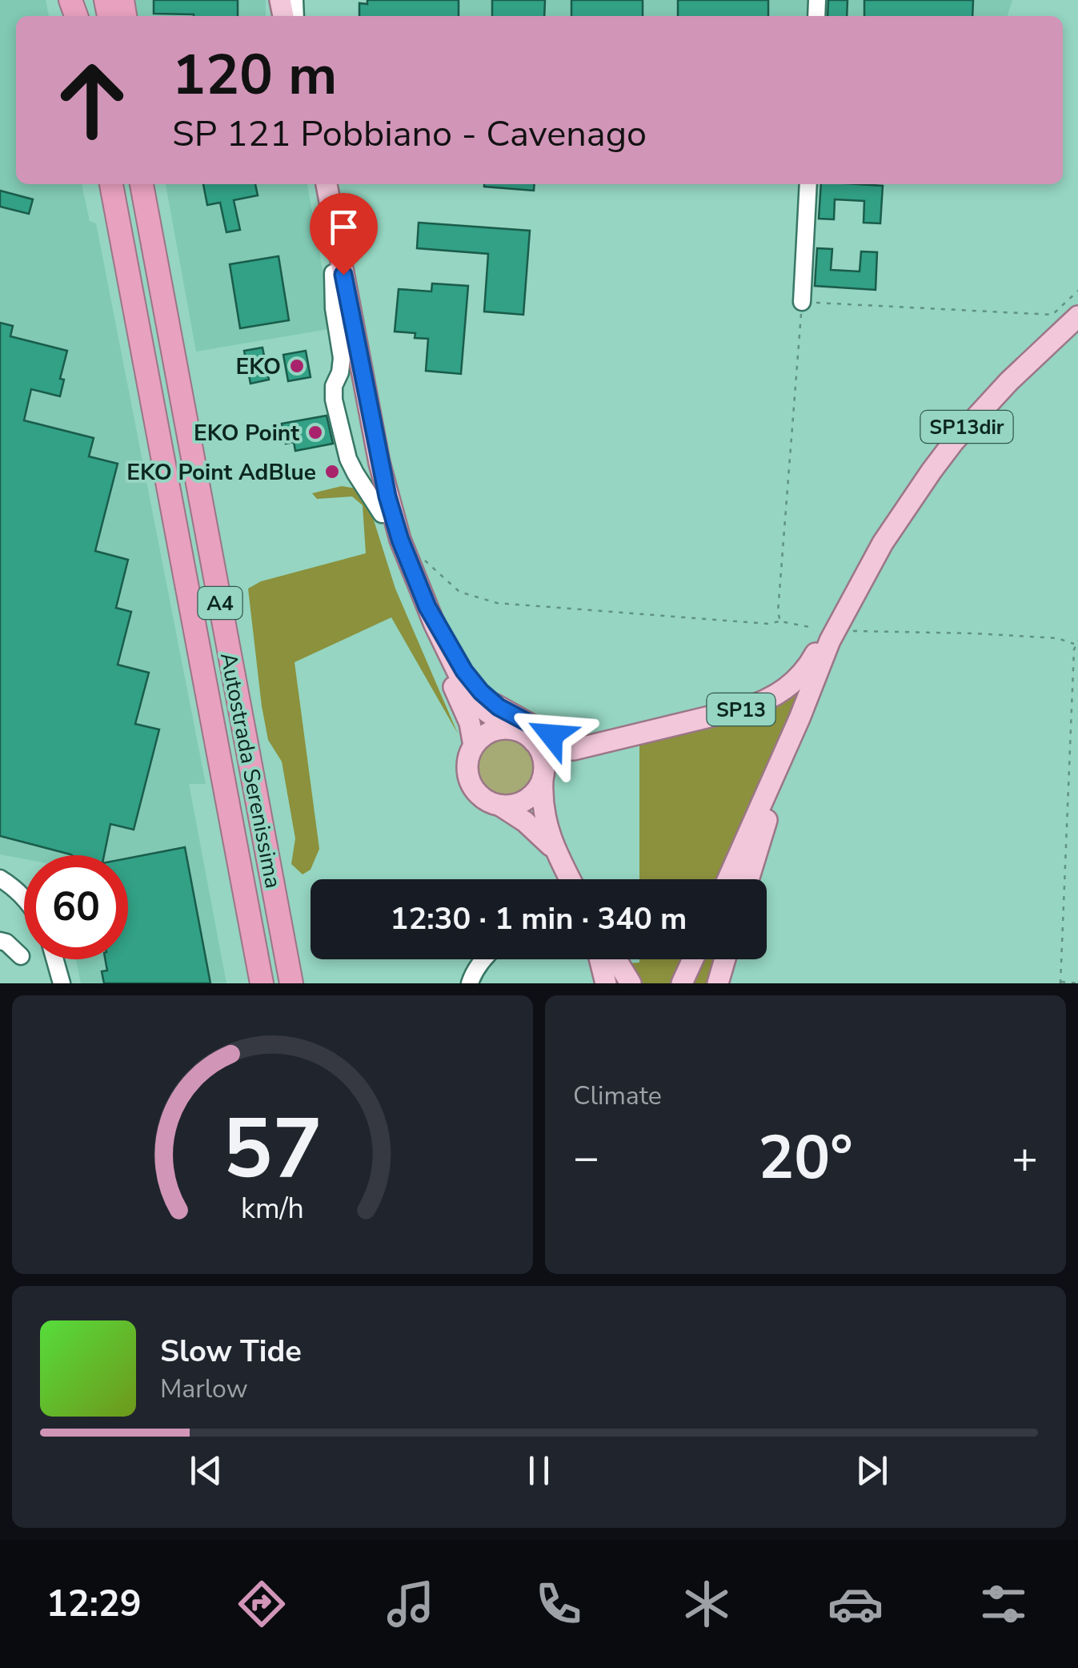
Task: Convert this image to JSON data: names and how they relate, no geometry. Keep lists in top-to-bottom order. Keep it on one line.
{"streets":{"highway":["A4","Autostrada Serenissima"],"main road":["SP13dir","SP13"]},"crossings":[["SP13dir","SP13"]],"places":["EKO","EKO Point","EKO Point AdBlue"],"page":{"turn":["120 m","SP 121 Pobbiano - Cavenago"],"limit":"60","trip":"12:30 · 1 min · 340 m","tile":"Climate","heat":["−","20°","+"],"song":["Slow Tide","Marlow"],"tabs":"12:29","gauge":["57","km/h"]}}
